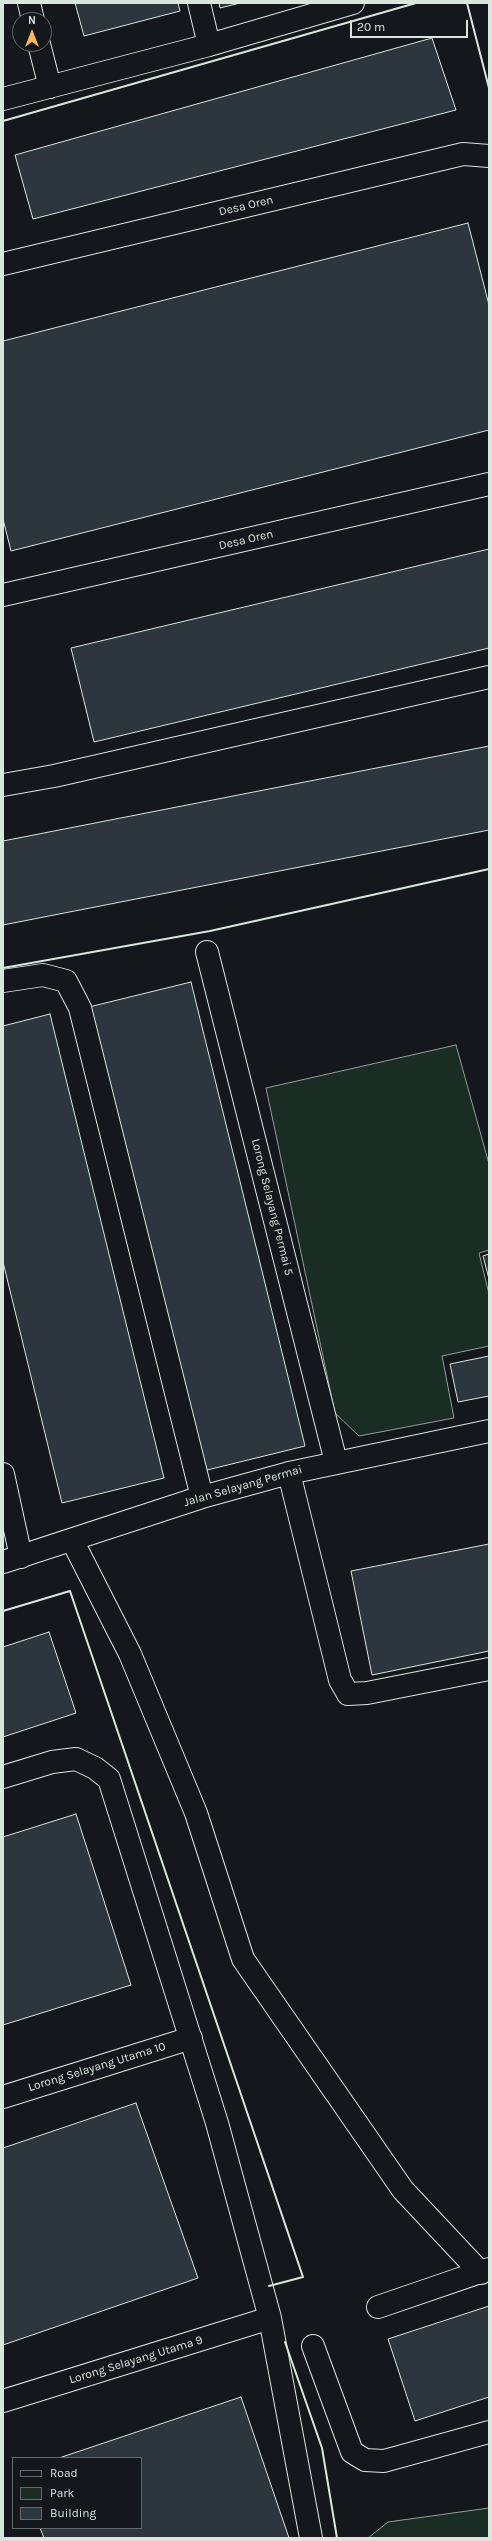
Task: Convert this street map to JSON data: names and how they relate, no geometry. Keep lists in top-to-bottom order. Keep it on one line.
{"streets":{"street":["Desa Oren","Lorong Selayang Permai 5","Jalan Selayang Permai","Lorong Selayang Utama 10","Lorong Selayang Utama 9"]},"crossings":[["Lorong Selayang Permai 5","Jalan Selayang Permai"]],"legend":["Road","Park","Building"],"scale_bar":"20 m","north":"top"}
